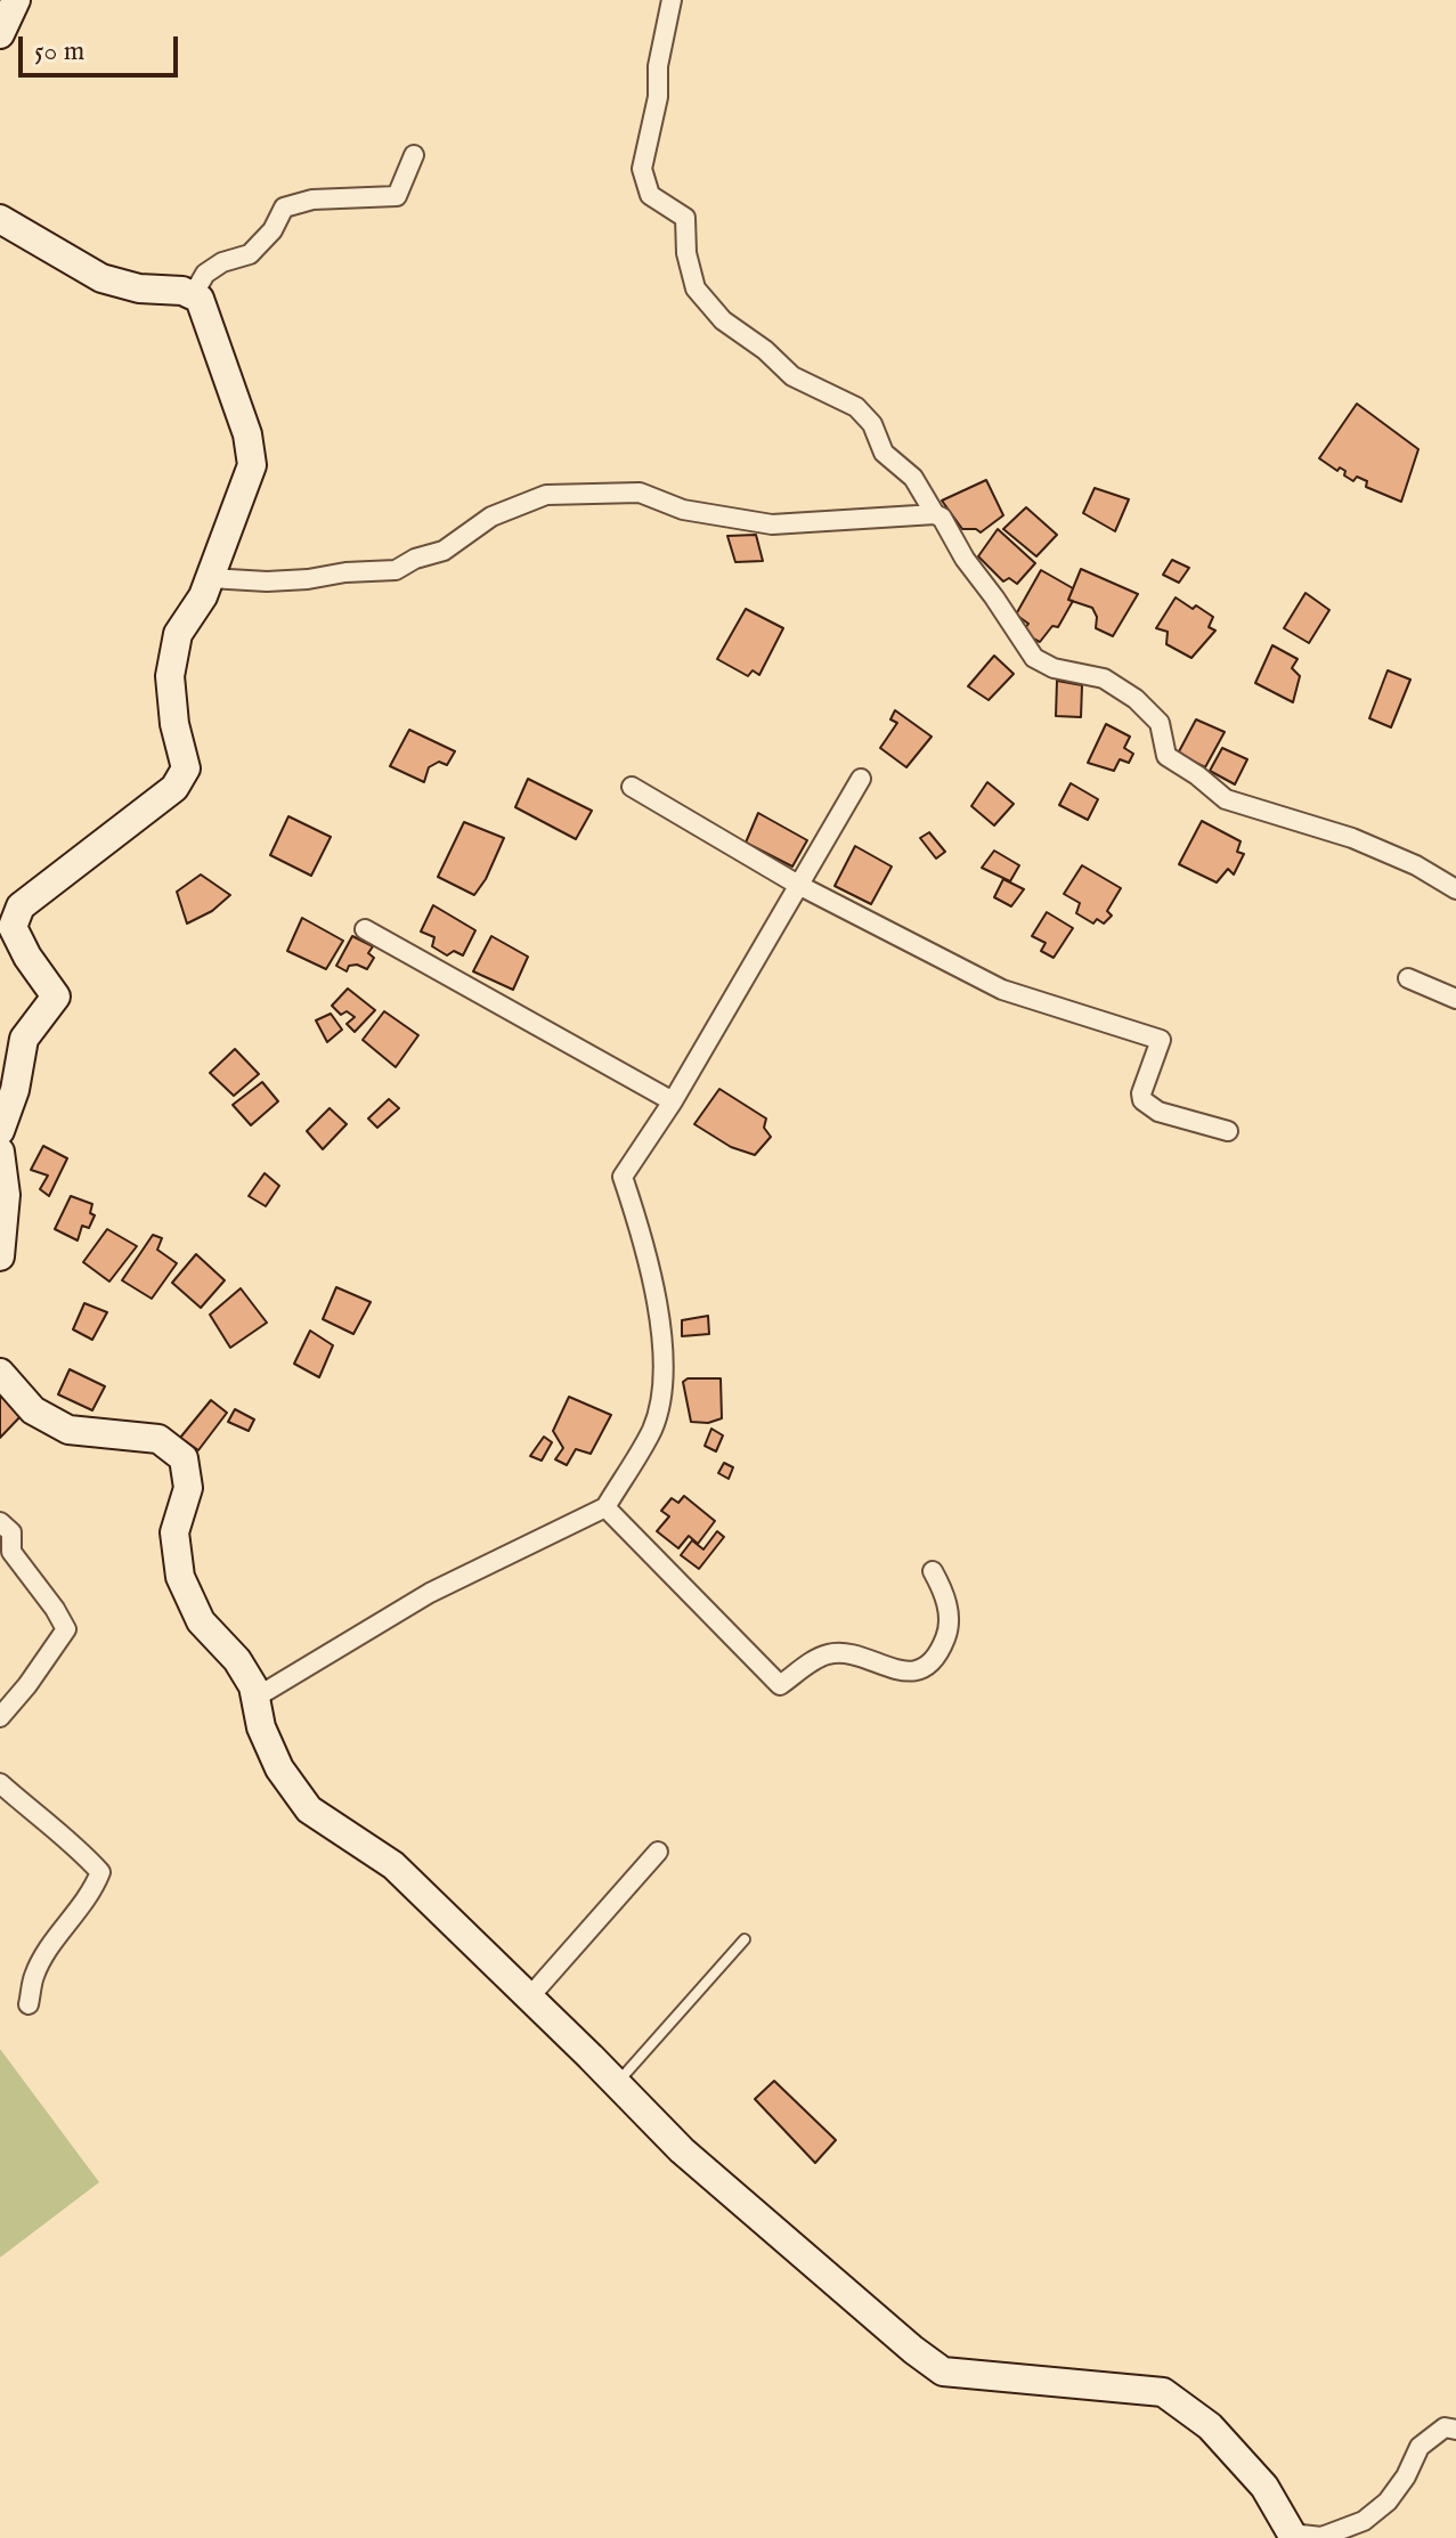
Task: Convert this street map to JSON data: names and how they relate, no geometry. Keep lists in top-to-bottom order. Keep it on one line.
{"scale_bar":"50 m"}
